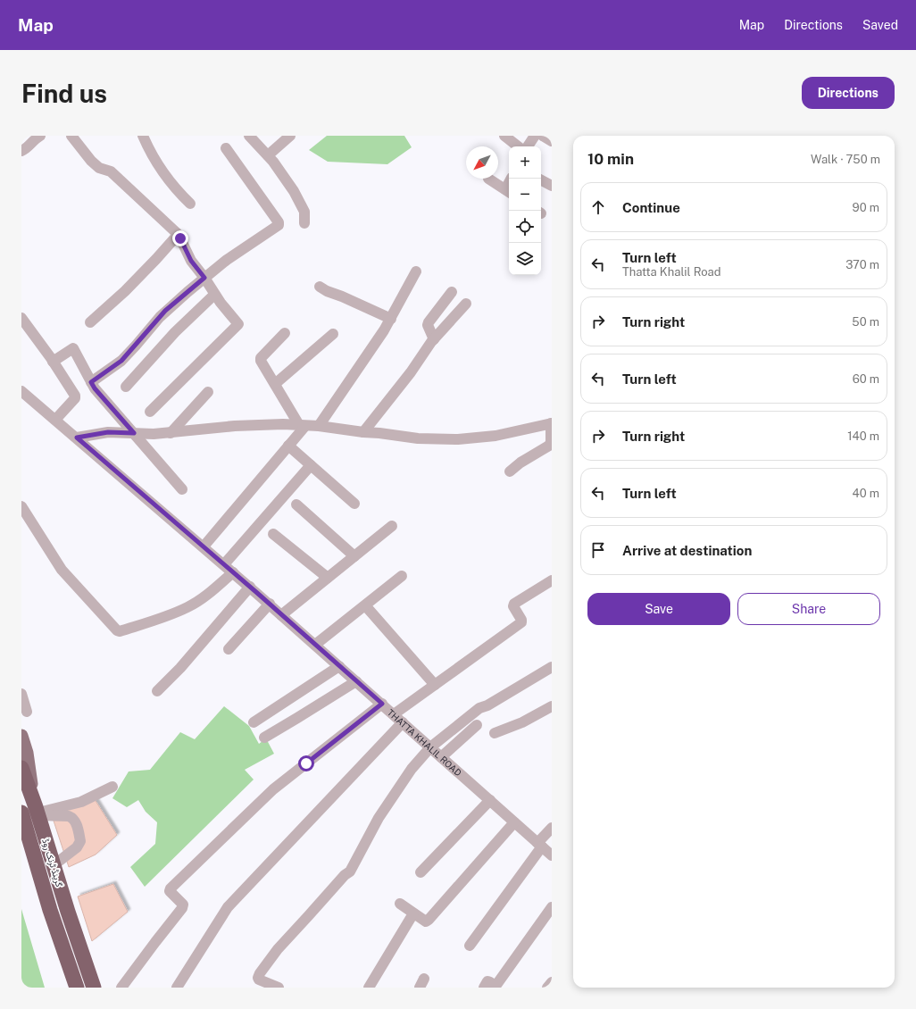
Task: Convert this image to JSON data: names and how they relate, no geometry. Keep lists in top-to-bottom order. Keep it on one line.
{"streets":{"highway":["گرینڈ ٹرنک روڈ"],"street":["THATTA KHALIL ROAD"]},"north":"bottom left","page":{"header":"Map","nav":["Map","Directions","Saved"],"buttons":["Directions",["Save","Share"]],"title":"Find us","heading":["10 min","Walk · 750 m"],"map_buttons":["+","−"],"list":[["Continue","90 m"],["Turn left","Thatta Khalil Road","370 m"],["Turn right","50 m"],["Turn left","60 m"],["Turn right","140 m"],["Turn left","40 m"],"Arrive at destination"]}}
